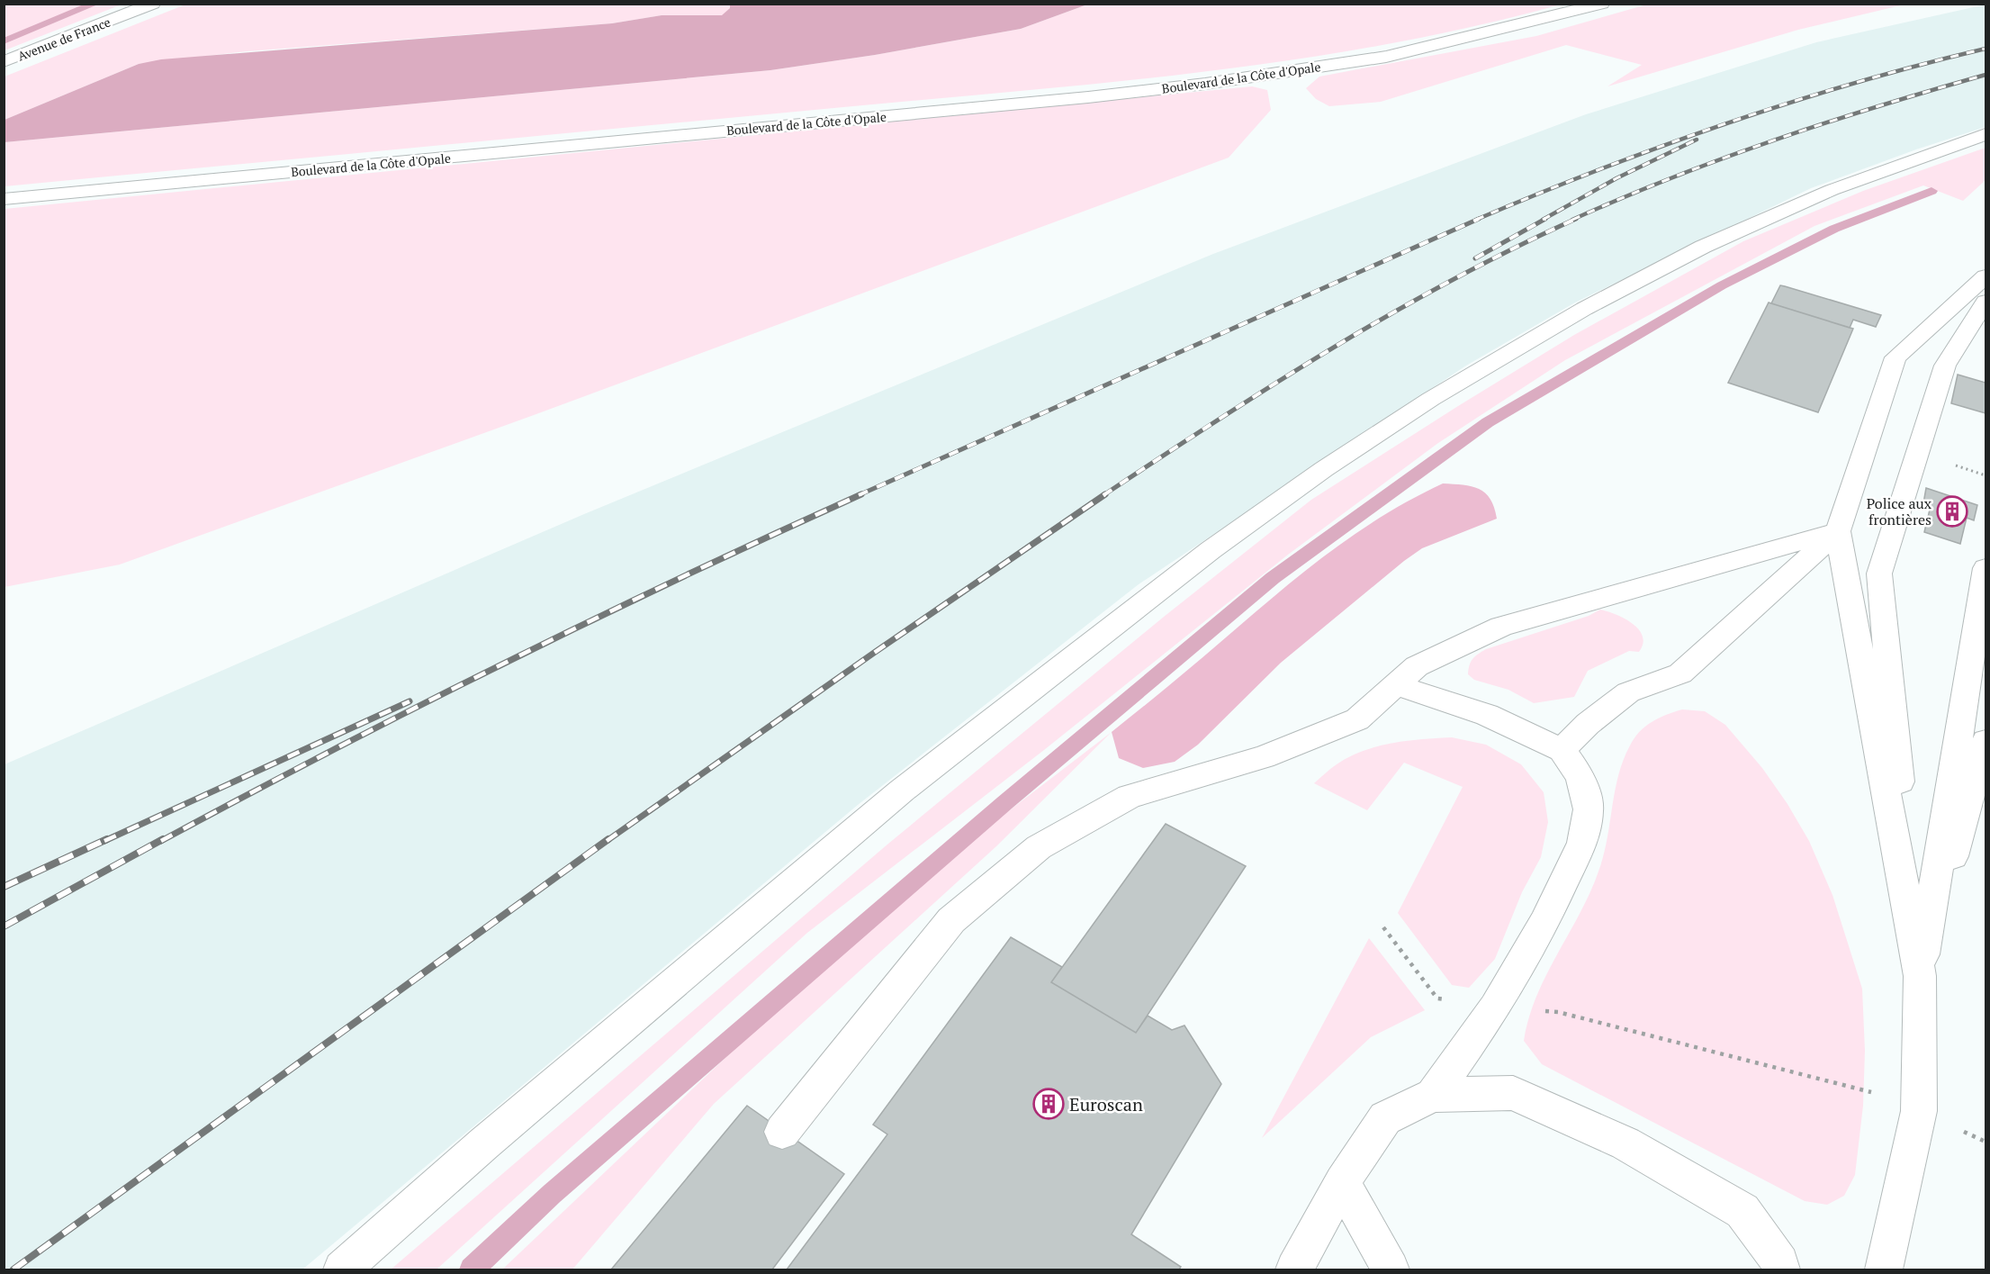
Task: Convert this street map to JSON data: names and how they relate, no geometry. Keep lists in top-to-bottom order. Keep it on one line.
{"streets":{"lane":["Avenue de France","Boulevard de la Côte d'Opale"]},"places":{"building":["Police aux frontières","Euroscan"]}}
